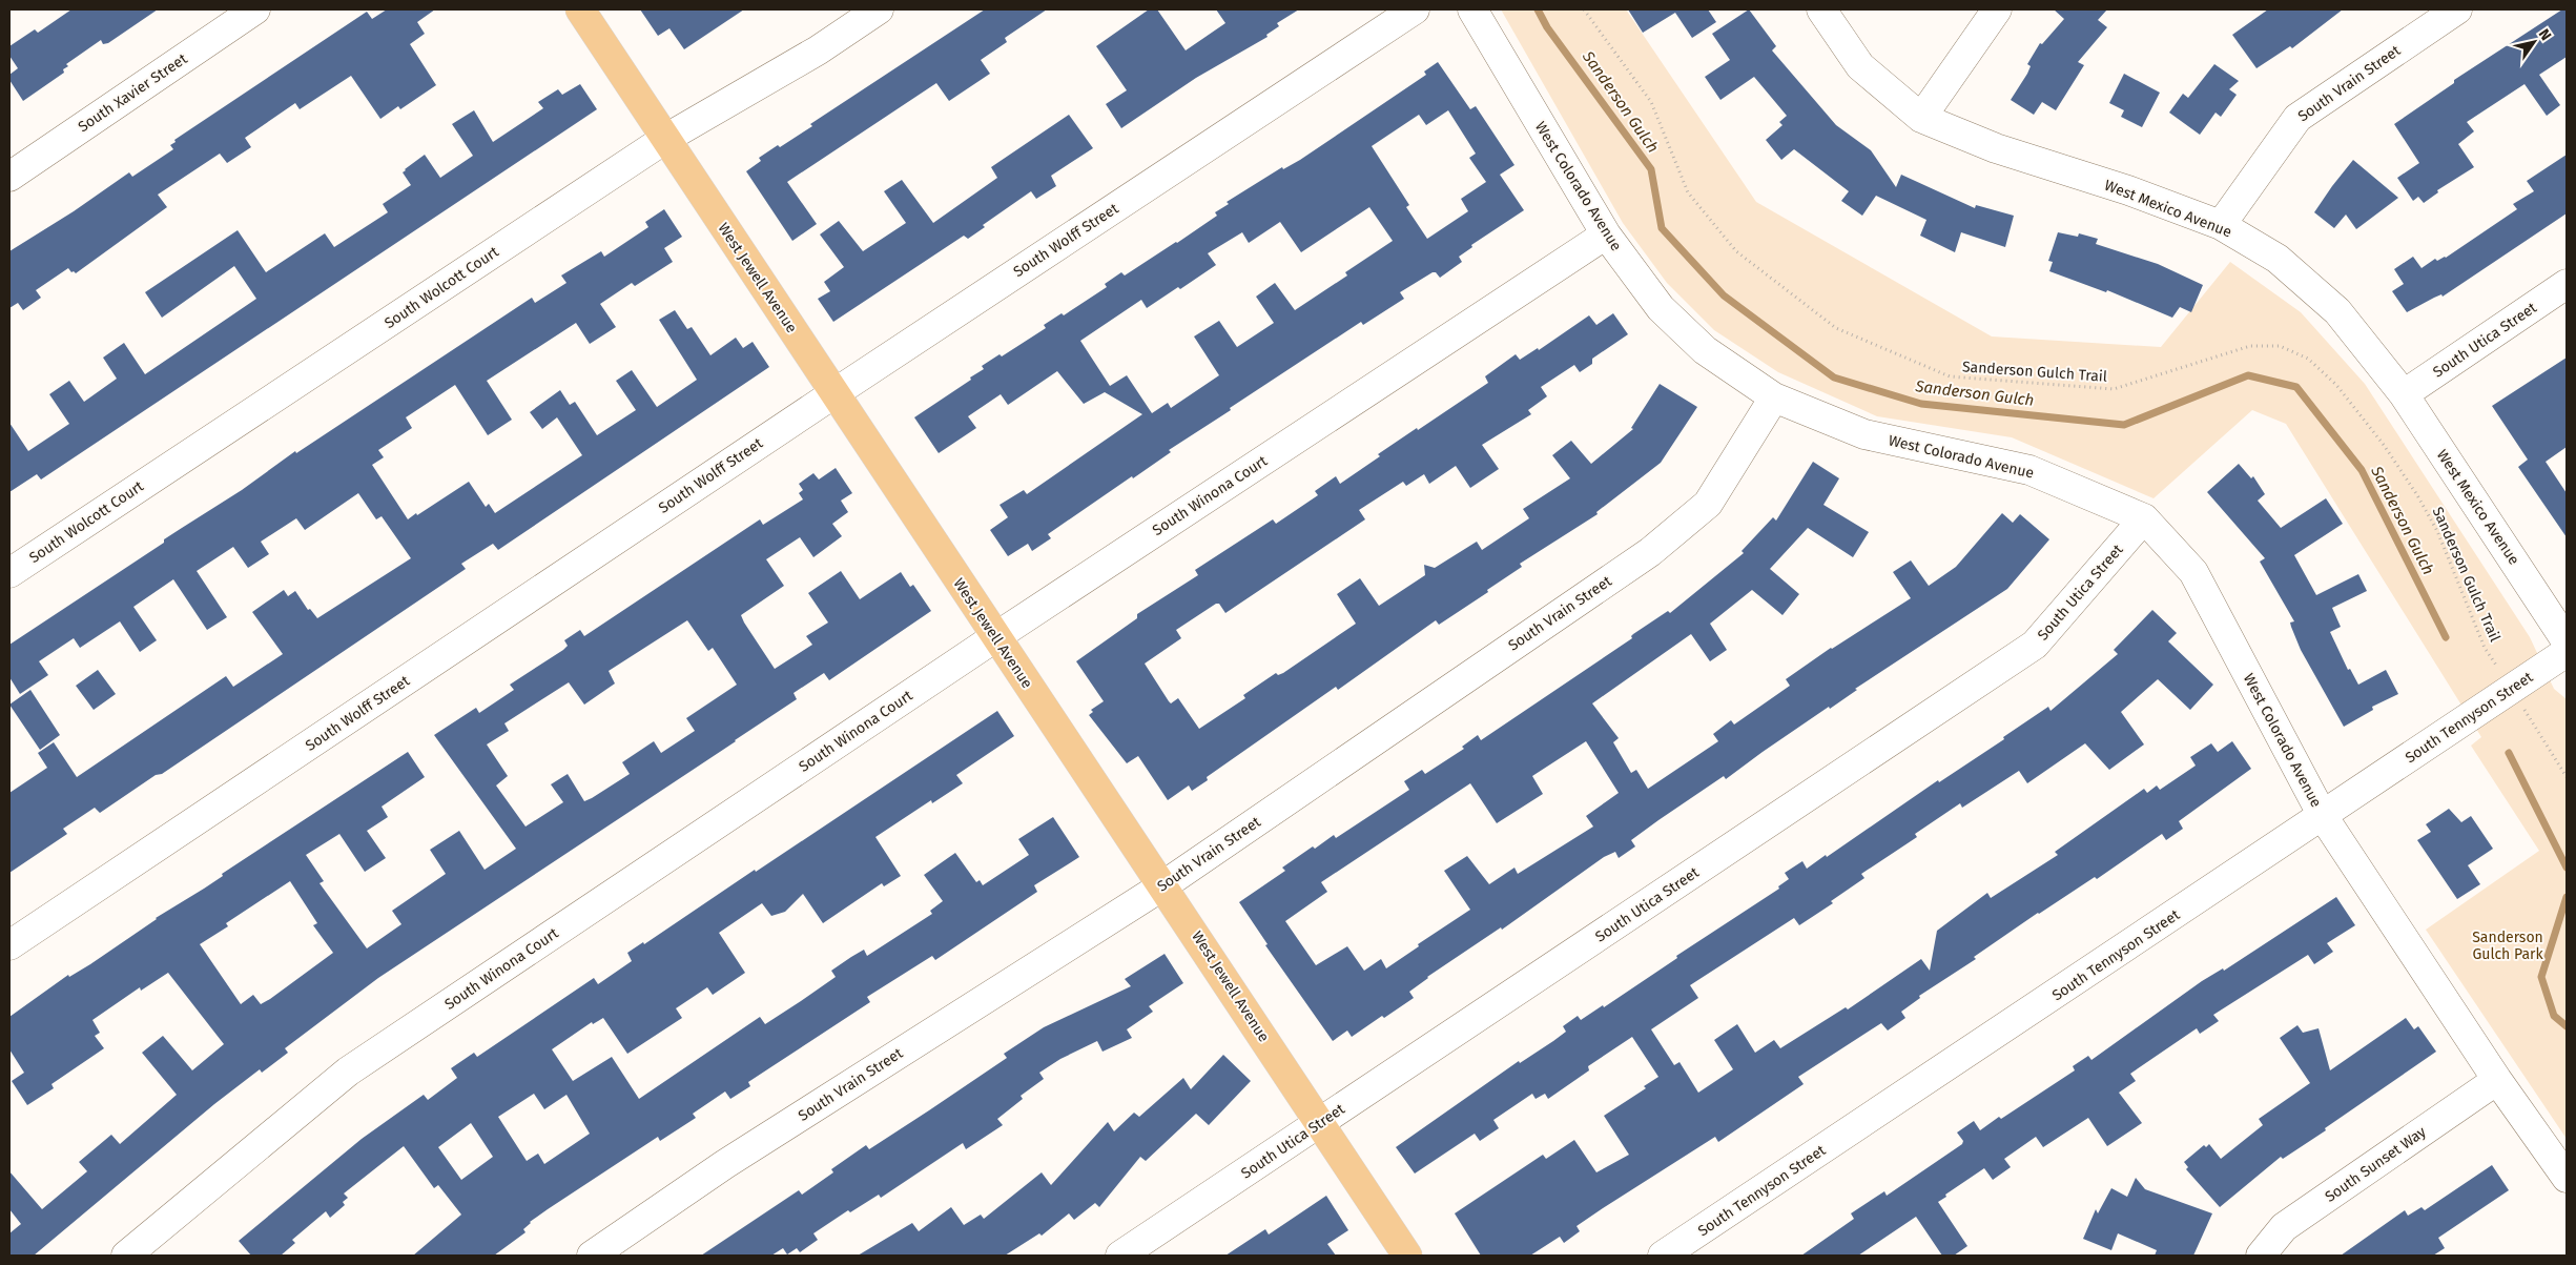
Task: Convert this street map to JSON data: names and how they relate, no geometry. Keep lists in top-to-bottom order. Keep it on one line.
{"streets":{"main road":["West Jewell Avenue"],"street":["South Vrain Street","South Xavier Street","West Colorado Avenue","West Mexico Avenue","South Wolff Street","South Wolcott Court","South Utica Street","South Winona Court","South Tennyson Street","South Sunset Way"],"path":["Sanderson Gulch Trail"]},"crossings":[["South Vrain Street","West Colorado Avenue"],["South Vrain Street","West Mexico Avenue"],["South Vrain Street","West Jewell Avenue"],["West Colorado Avenue","South Utica Street"],["West Colorado Avenue","South Winona Court"],["West Colorado Avenue","South Tennyson Street"],["West Colorado Avenue","South Sunset Way"],["West Mexico Avenue","South Utica Street"],["South Wolff Street","West Jewell Avenue"],["West Jewell Avenue","South Wolcott Court"],["West Jewell Avenue","South Utica Street"],["West Jewell Avenue","South Winona Court"],["Sanderson Gulch Trail","South Tennyson Street"]],"water":["Sanderson Gulch"],"parks":["Sanderson Gulch Park"],"north":"top right"}
